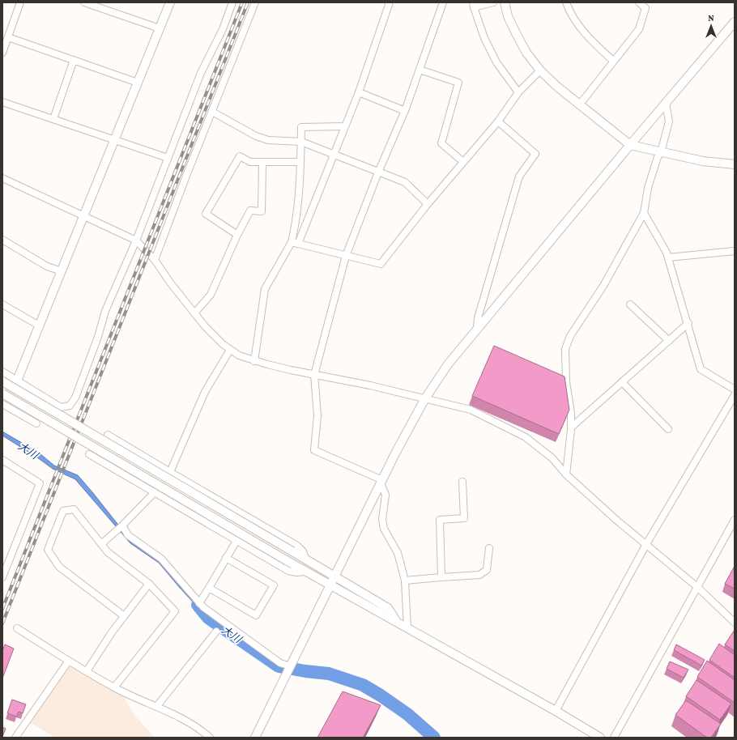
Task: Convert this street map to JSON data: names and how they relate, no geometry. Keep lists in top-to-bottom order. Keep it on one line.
{"water":["大川"],"north":"top"}
